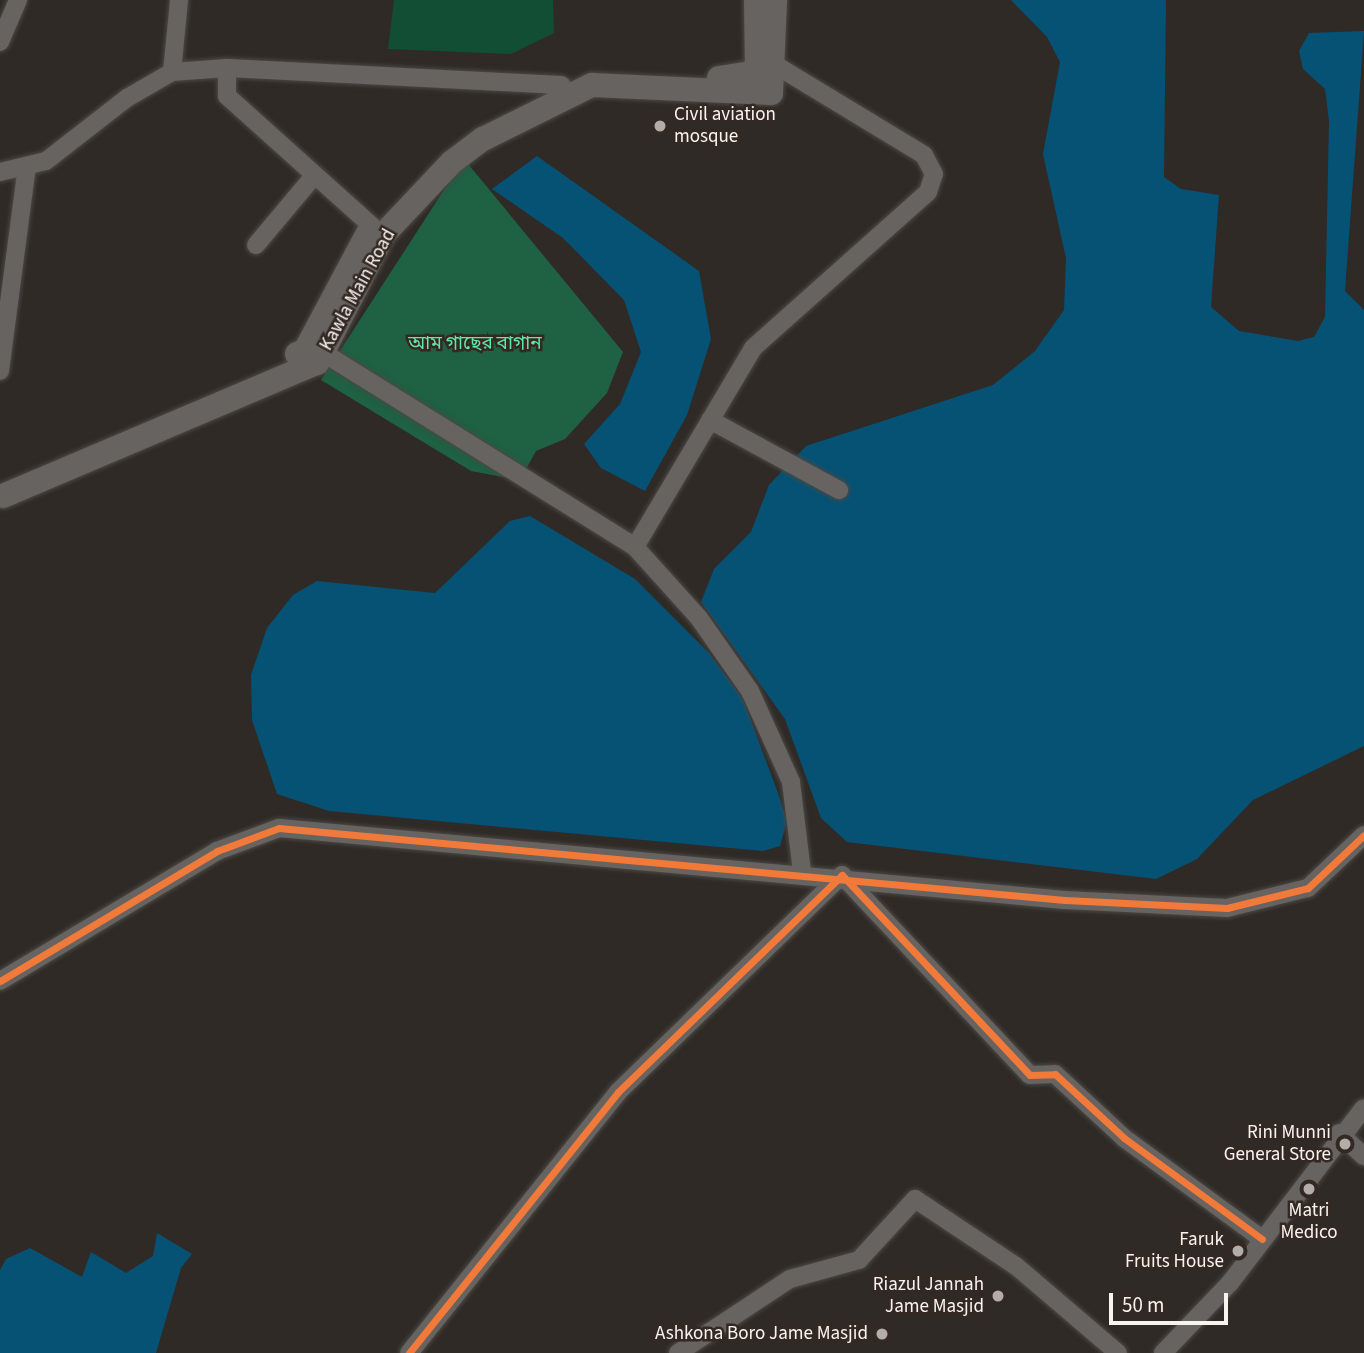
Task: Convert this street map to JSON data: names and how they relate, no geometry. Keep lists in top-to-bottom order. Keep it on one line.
{"streets":{"street":["Kawla Main Road"]},"parks":["আম গাছের বাগান"],"places":["Civil aviation mosque","Rini Munni General Store","Matri Medico","Faruk Fruits House","Riazul Jannah Jame Masjid","Ashkona Boro Jame Masjid"],"scale_bar":"50 m"}
